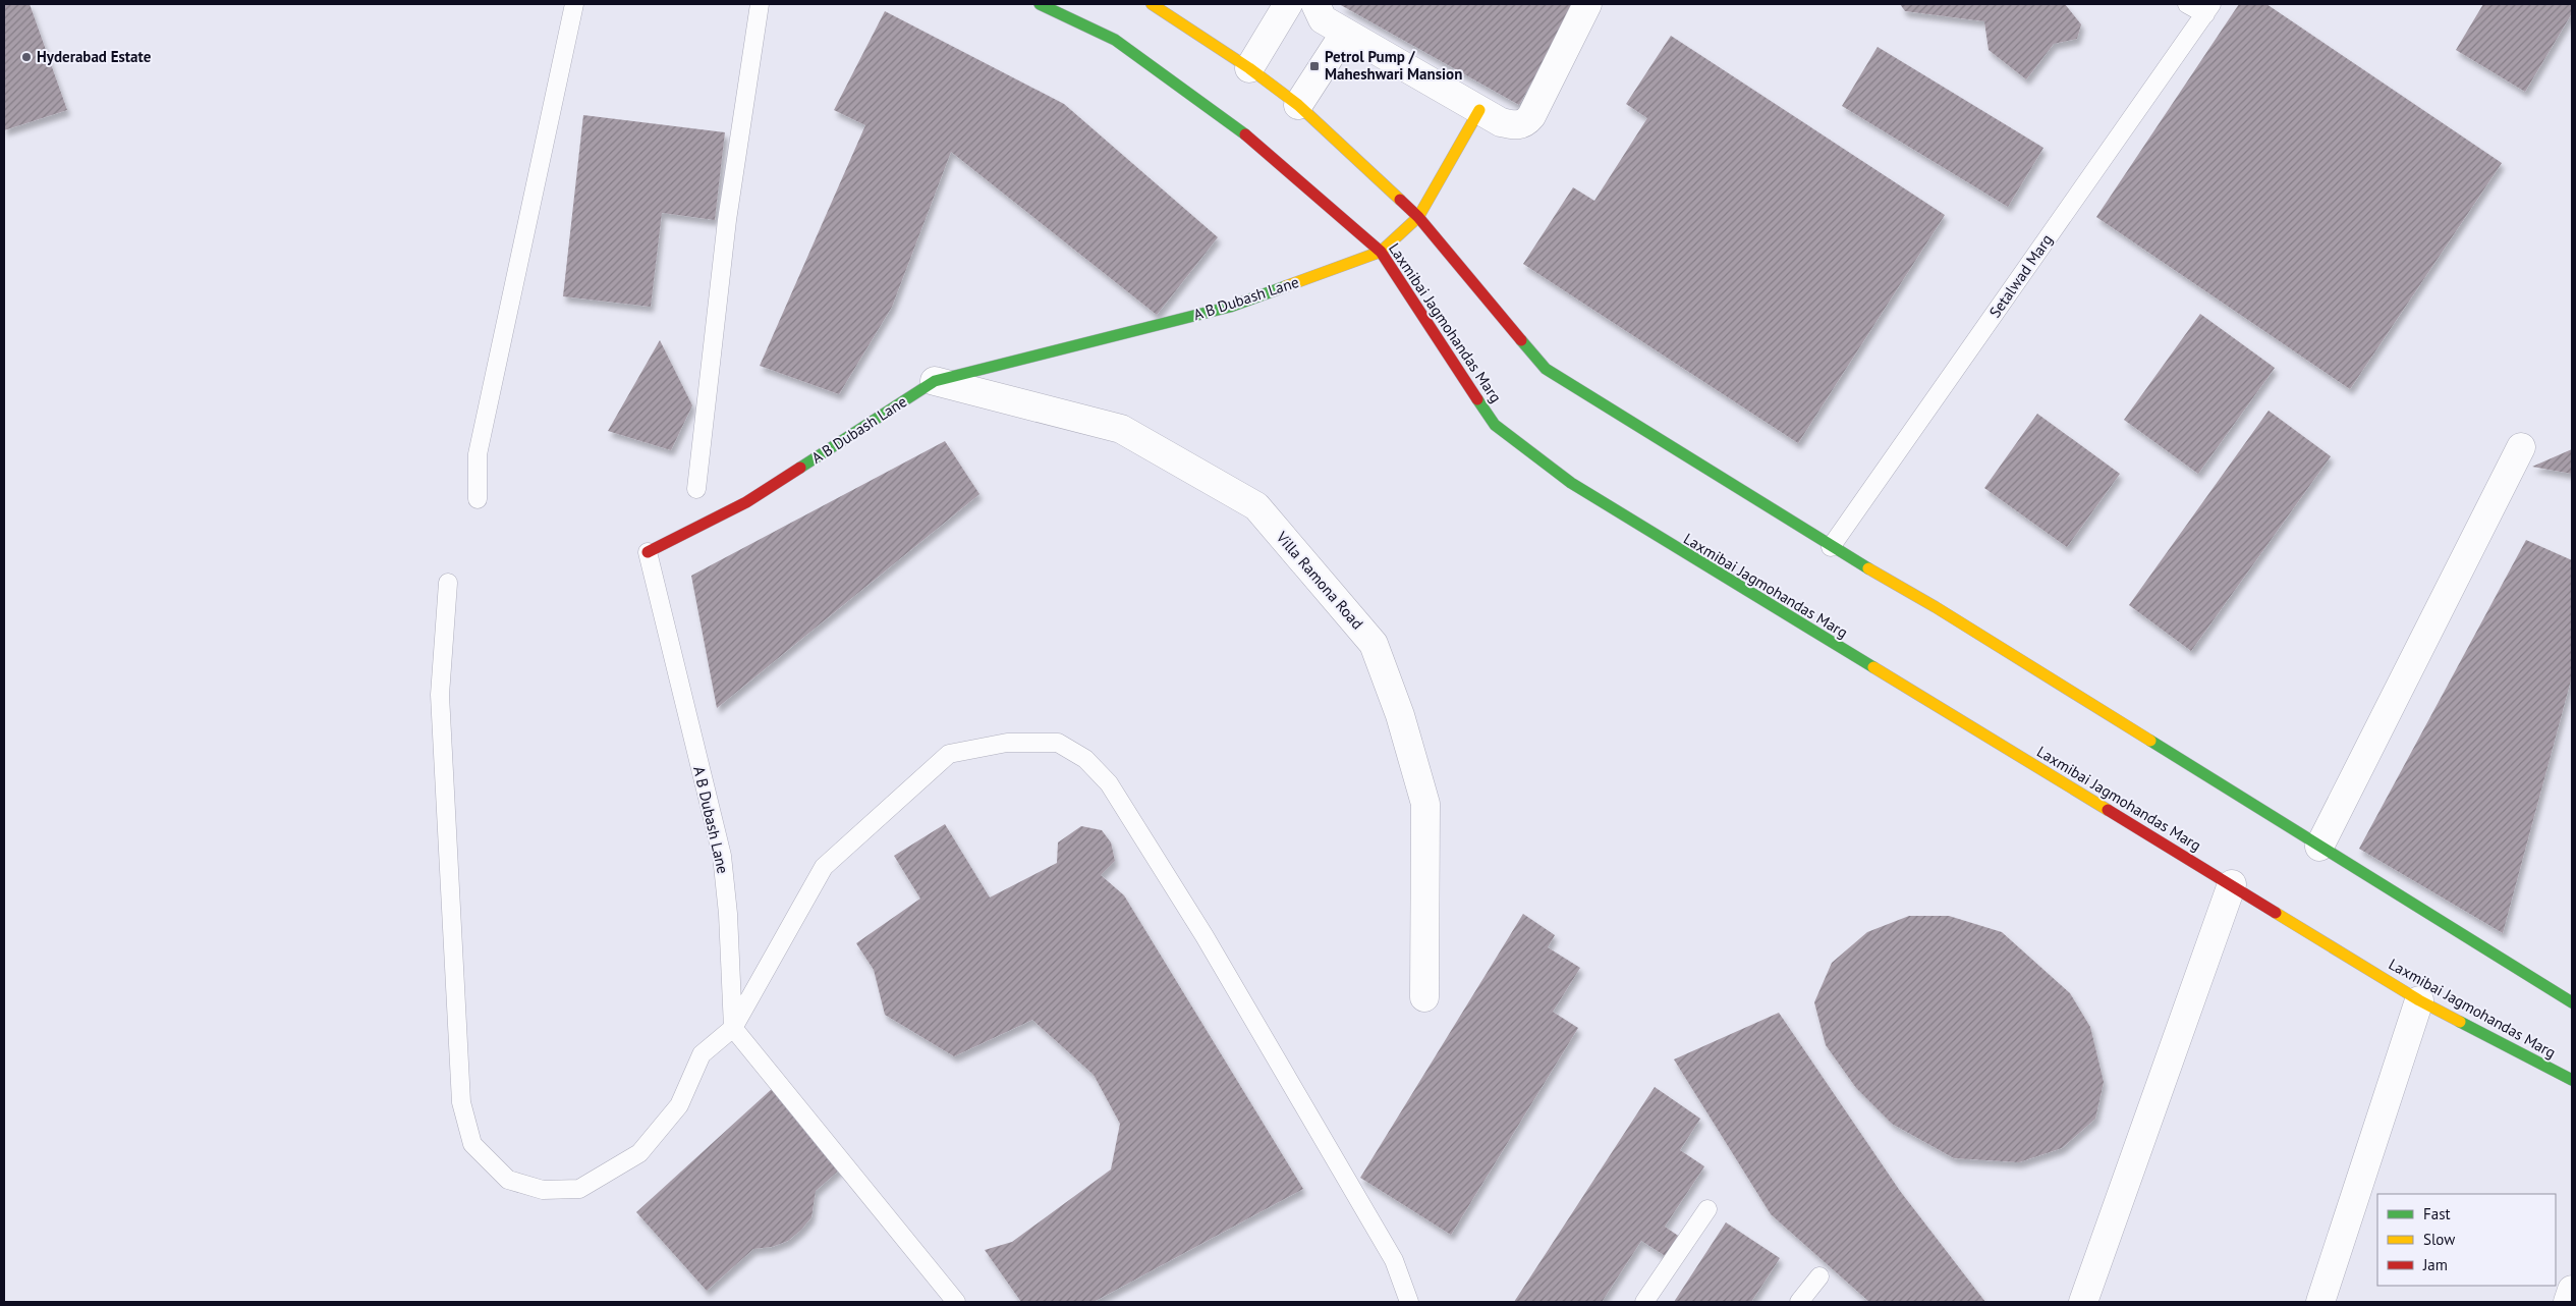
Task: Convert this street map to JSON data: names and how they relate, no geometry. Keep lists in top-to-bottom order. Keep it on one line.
{"streets":{"main road":["A B Dubash Lane","Laxmibai Jagmohandas Marg"],"street":["Villa Ramona Road"],"lane":["Setalwad Marg"]},"crossings":[["A B Dubash Lane","Laxmibai Jagmohandas Marg"],["A B Dubash Lane","Villa Ramona Road"]],"places":{"other":["Hyderabad Estate"],"transit":["Petrol Pump / Maheshwari Mansion"]},"legend":["Fast","Slow","Jam"]}
